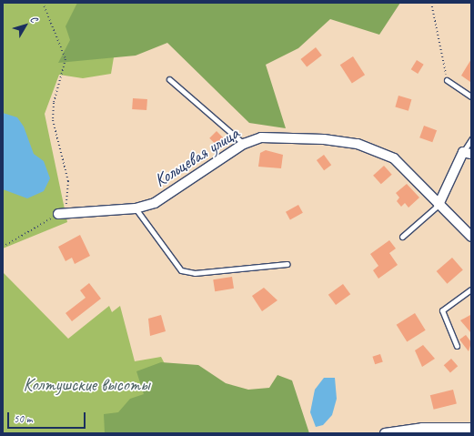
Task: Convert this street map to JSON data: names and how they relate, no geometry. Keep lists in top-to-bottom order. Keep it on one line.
{"streets":{"street":["Кольцевая улица"]},"parks":["Колтушские высоты"],"scale_bar":"50 m","north":"top right"}
